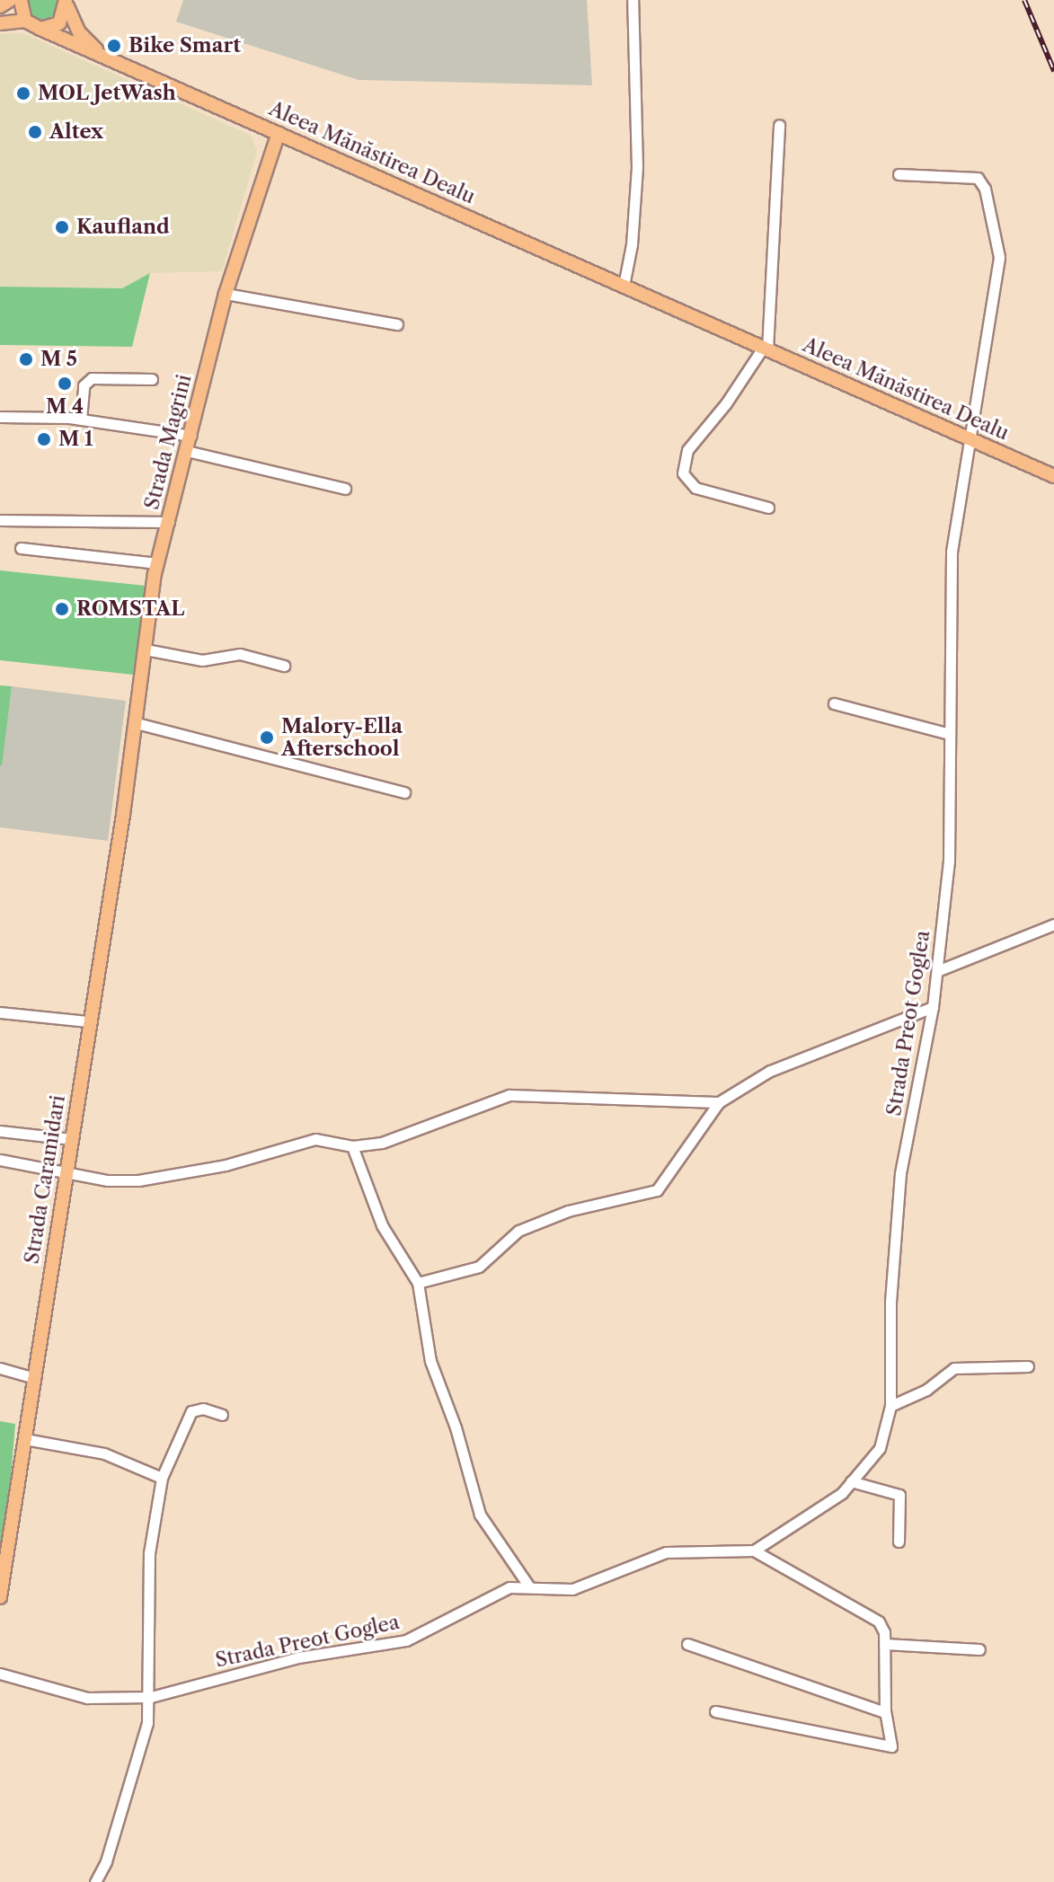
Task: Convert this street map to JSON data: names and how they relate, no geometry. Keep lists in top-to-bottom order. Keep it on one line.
{"streets":{"main road":["Aleea Mănăstirea Dealu","Strada Magrini","Strada Caramidari"],"street":["Strada Preot Goglea"]},"crossings":[["Aleea Mănăstirea Dealu","Strada Magrini"],["Aleea Mănăstirea Dealu","Strada Preot Goglea"],["Strada Magrini","Strada Caramidari"]],"places":["Bike Smart","MOL JetWash","Altex","Kaufland","M 5","M 4","M 1","ROMSTAL","Malory-Ella Afterschool"]}
